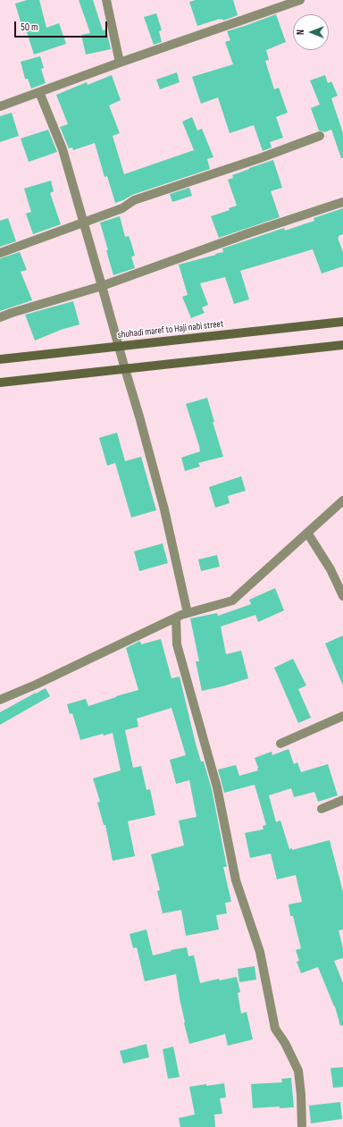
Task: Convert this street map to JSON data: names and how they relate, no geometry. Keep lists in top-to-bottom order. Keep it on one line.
{"streets":{"main road":["shuhadi maref to Haji nabi street"]},"scale_bar":"50 m","north":"left"}
